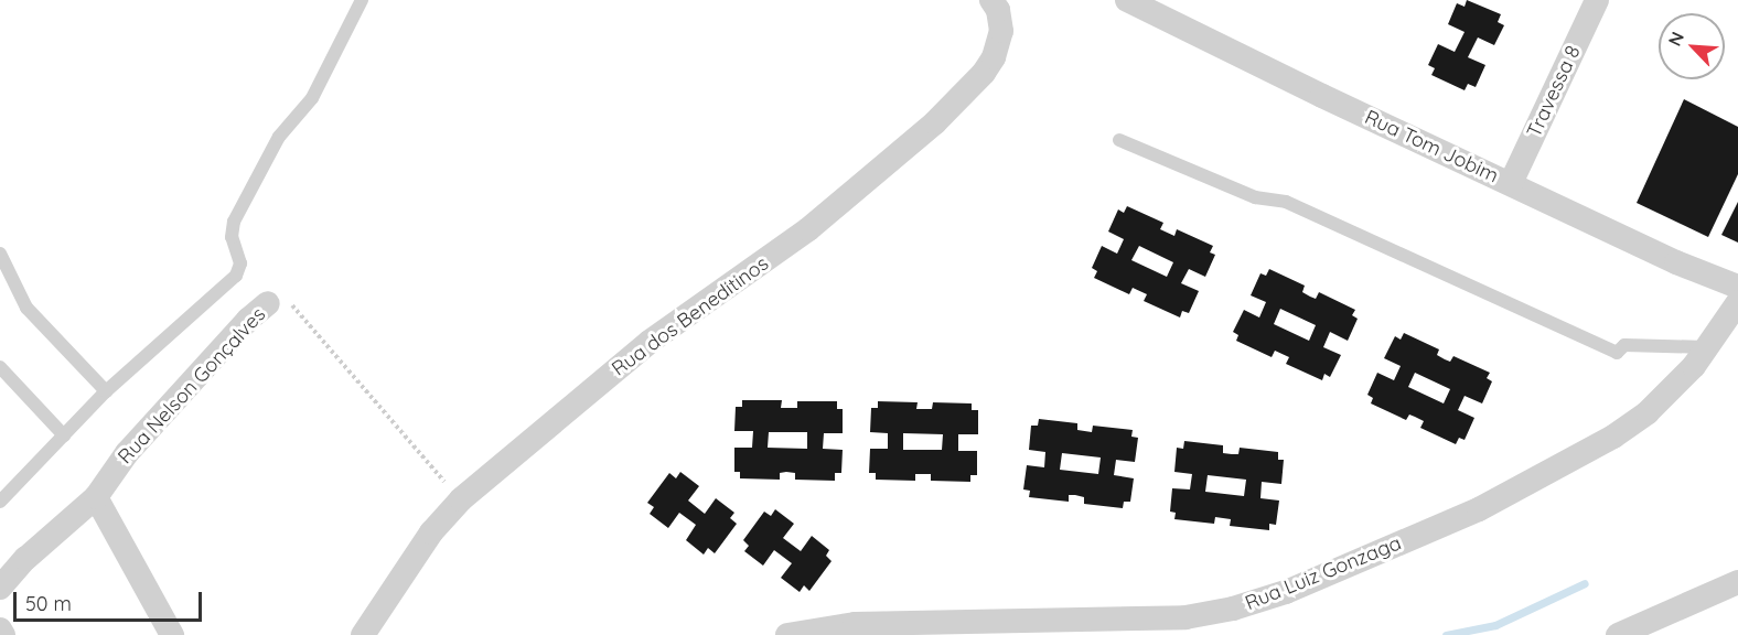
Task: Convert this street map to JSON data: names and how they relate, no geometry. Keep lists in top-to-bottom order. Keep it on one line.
{"streets":{"street":["Travessa 8","Rua Tom Jobim","Rua dos Beneditinos","Rua Nelson Gonçalves","Rua Luiz Gonzaga"]},"crossings":[["Travessa 8","Rua Tom Jobim"],["Rua dos Beneditinos","Rua Nelson Gonçalves"]],"scale_bar":"50 m","north":"top left"}
